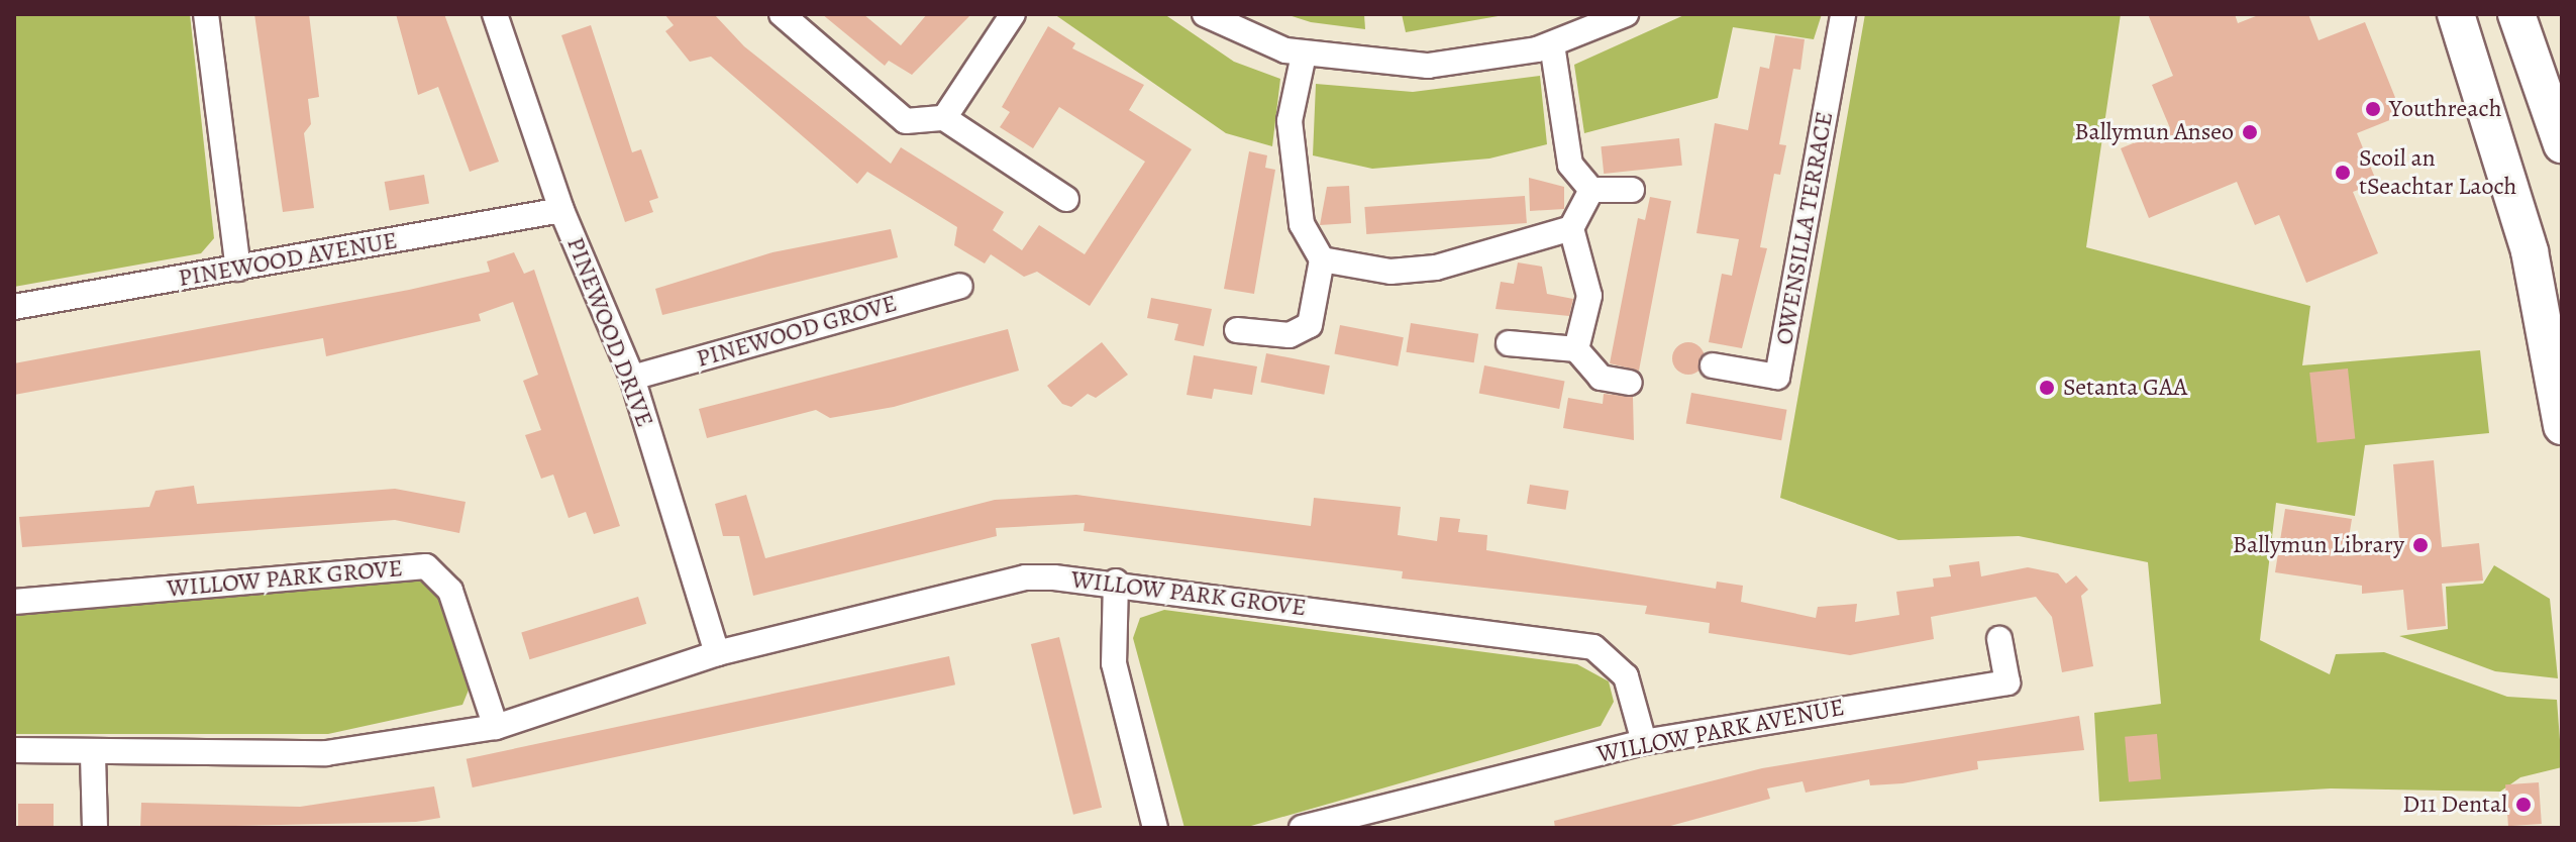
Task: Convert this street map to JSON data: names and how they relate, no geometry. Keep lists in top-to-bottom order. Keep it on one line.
{"streets":{"street":["OWENSILLA TERRACE","PINEWOOD AVENUE","PINEWOOD GROVE","PINEWOOD DRIVE","WILLOW PARK GROVE","WILLOW PARK AVENUE"]},"crossings":[["PINEWOOD AVENUE","PINEWOOD DRIVE"],["PINEWOOD GROVE","PINEWOOD DRIVE"],["PINEWOOD DRIVE","WILLOW PARK GROVE"],["WILLOW PARK GROVE","WILLOW PARK AVENUE"]],"places":["Youthreach","Ballymun Anseo","Scoil an tSeachtar Laoch","Setanta GAA","Ballymun Library","D11 Dental"]}
